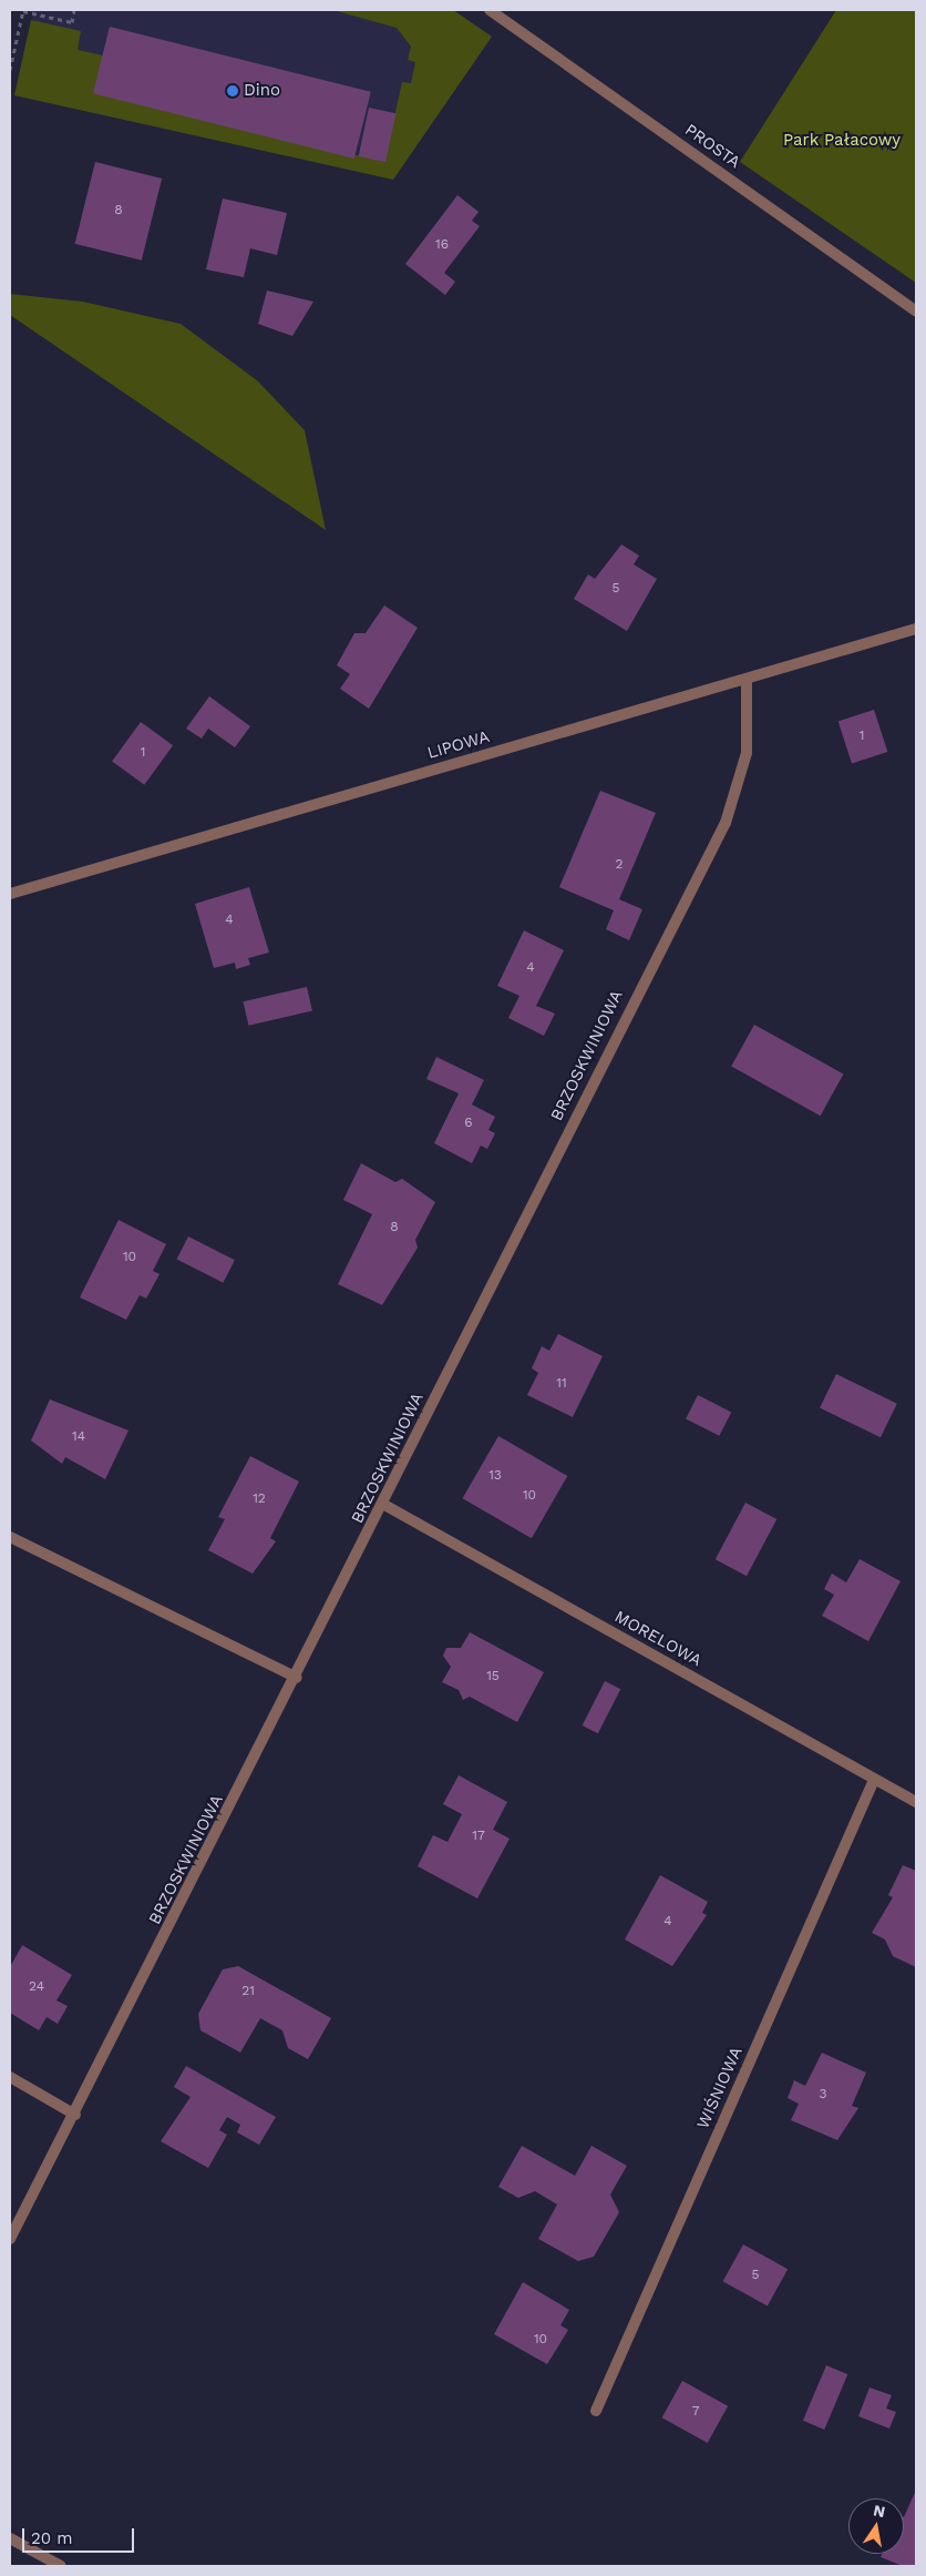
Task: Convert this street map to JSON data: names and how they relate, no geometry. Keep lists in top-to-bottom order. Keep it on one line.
{"streets":{"street":["PROSTA","LIPOWA","BRZOSKWINIOWA","MORELOWA","WIŚNIOWA"]},"crossings":[["LIPOWA","BRZOSKWINIOWA"],["BRZOSKWINIOWA","MORELOWA"],["MORELOWA","WIŚNIOWA"]],"parks":["Park Pałacowy"],"places":["Dino"],"house_numbers":["8","16","5","1","1","2","4","4","6","8","10","11","14","13","10","12","15","17","4","24","21","3","5","10","7"],"scale_bar":"20 m","north":"top"}
